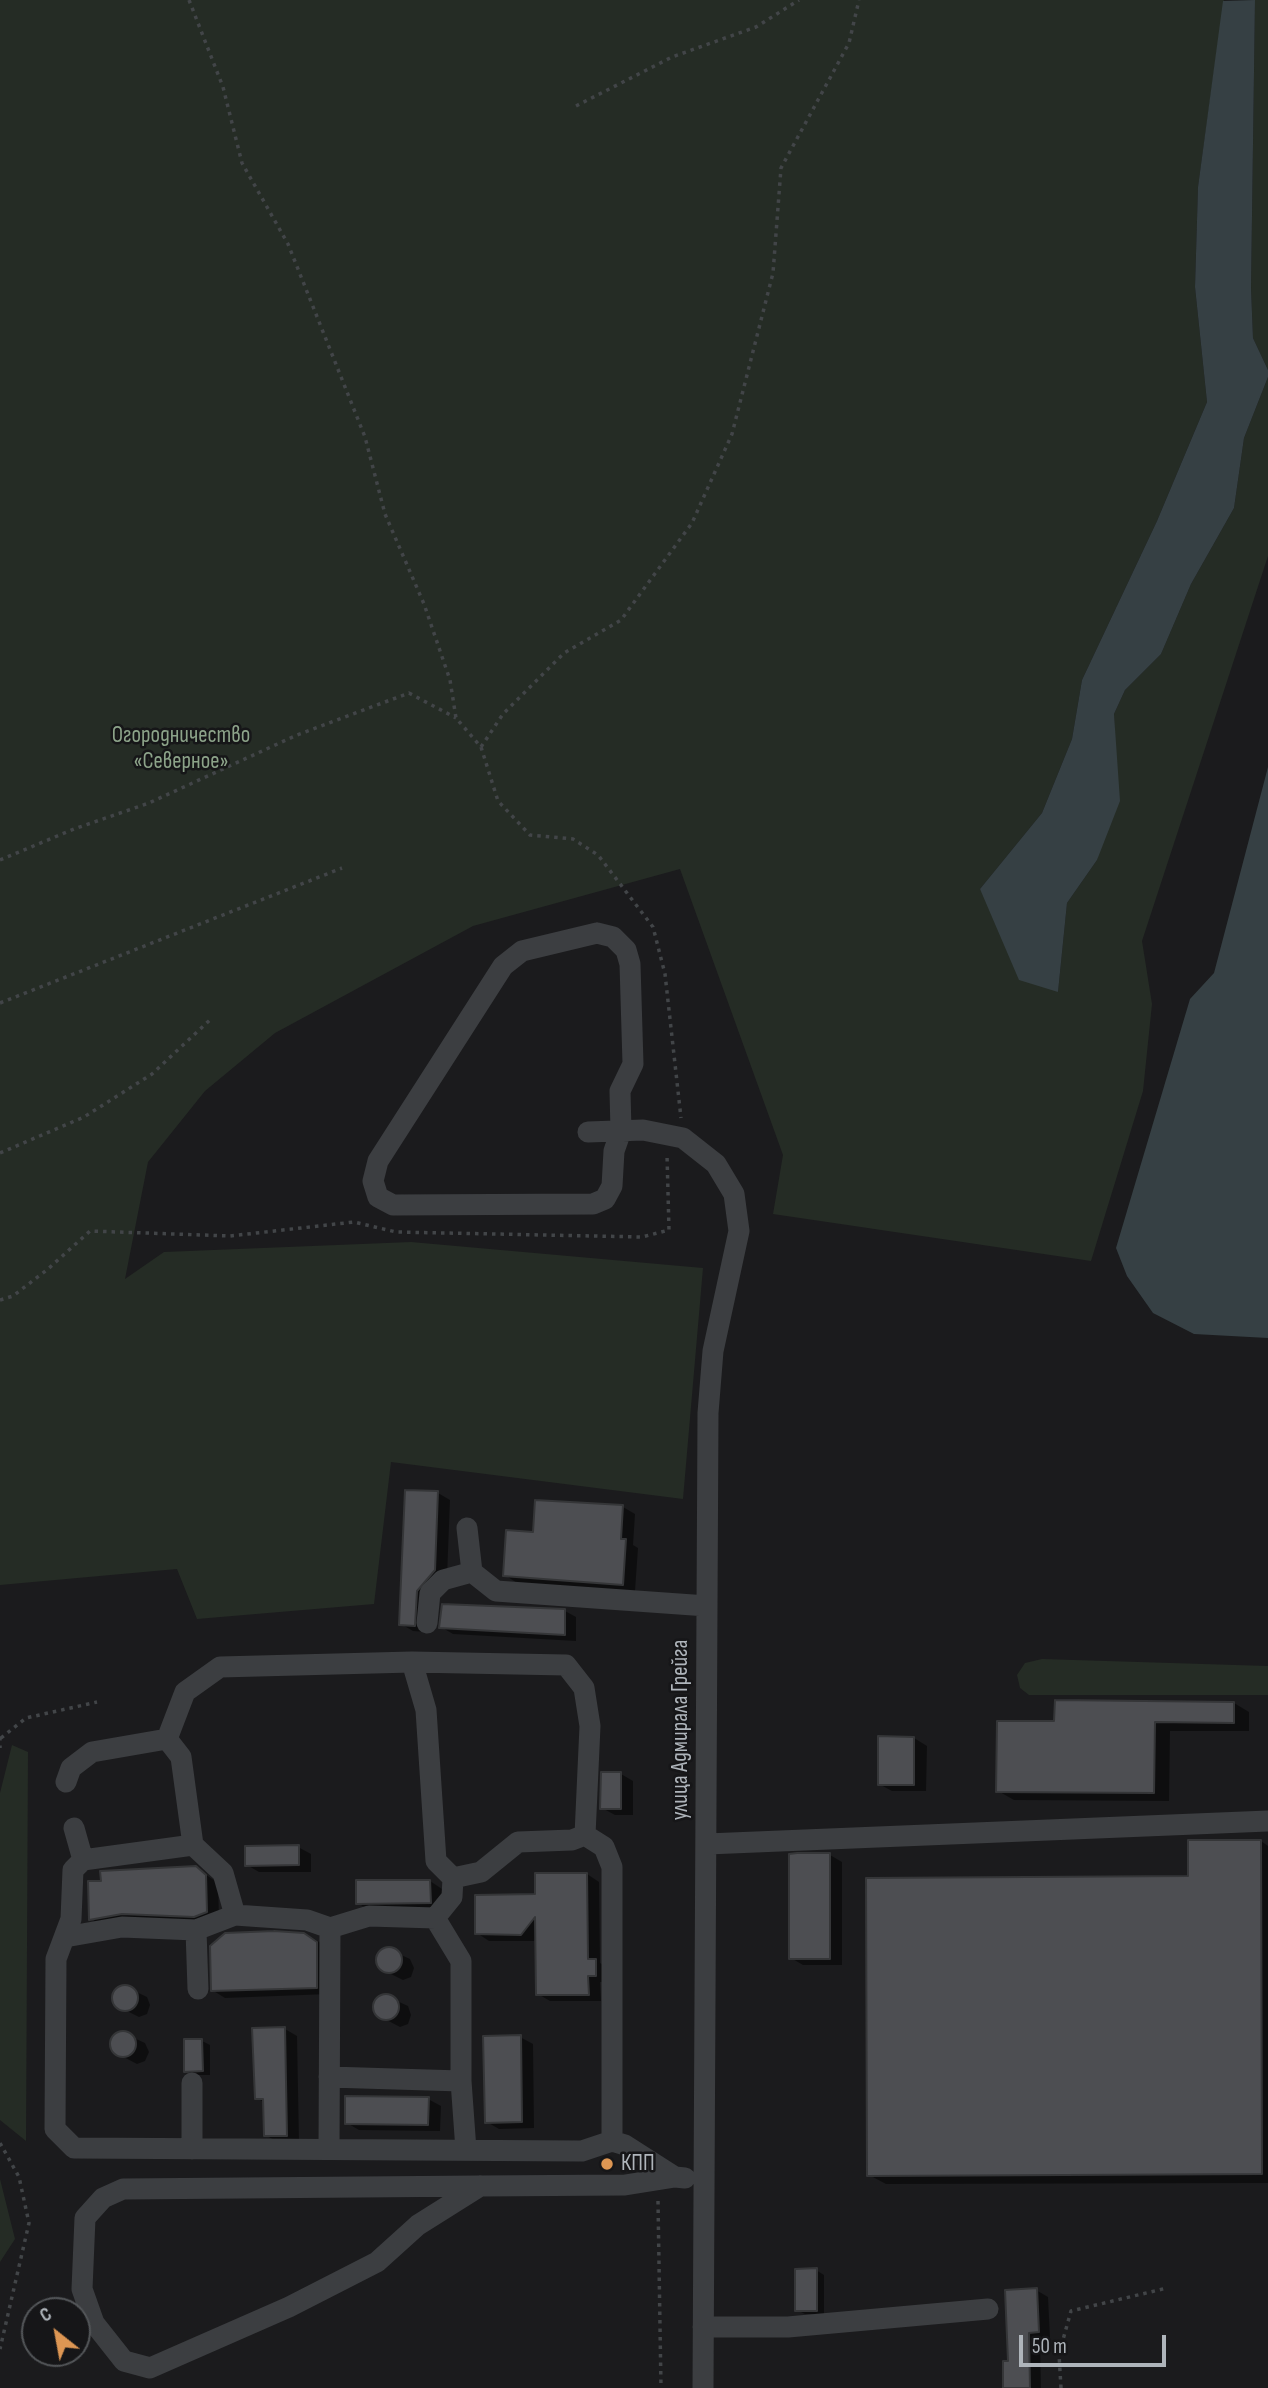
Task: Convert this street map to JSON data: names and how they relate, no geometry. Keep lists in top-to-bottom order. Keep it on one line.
{"streets":{"street":["улица Адмирала Грейга"]},"parks":["Огородничество «Северное»"],"places":["КПП"],"scale_bar":"50 m","north":"top left"}
